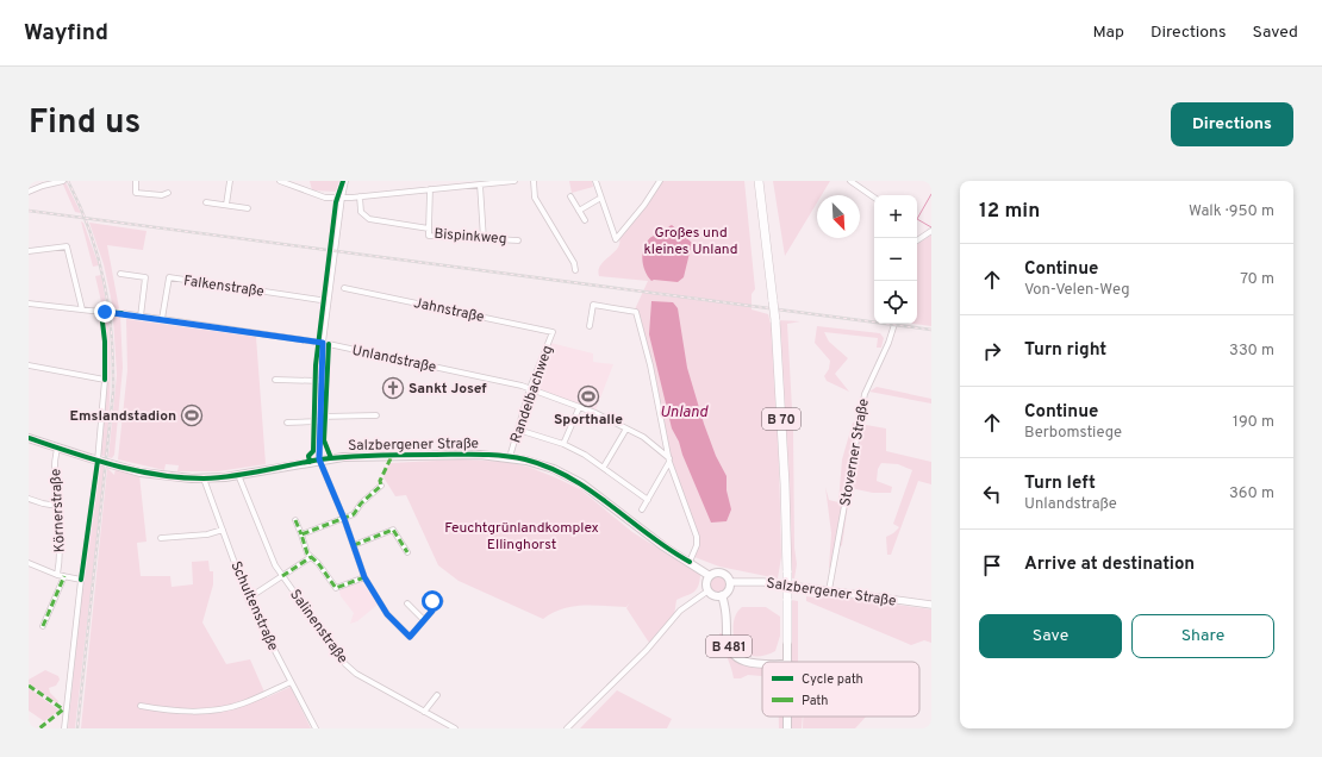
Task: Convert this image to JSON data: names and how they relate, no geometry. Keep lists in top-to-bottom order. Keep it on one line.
{"streets":{"highway":["B 70"],"main road":["Salzbergener Straße","B 481"],"street":["Bispinkweg","Falkenstraße","Jahnstraße","Unlandstraße","Randelbachweg","Stoverner Straße","Körnerstraße","Schultenstraße","Salinenstraße"]},"crossings":[["Falkenstraße","Unlandstraße"],["Jahnstraße","Randelbachweg"],["Unlandstraße","Randelbachweg"],["Randelbachweg","Salzbergener Straße"],["Salzbergener Straße","Stoverner Straße"],["Salzbergener Straße","Körnerstraße"],["Salzbergener Straße","Schultenstraße"],["Salzbergener Straße","Salinenstraße"],["Salzbergener Straße","B 481"]],"water":["Unland"],"parks":["Großes und kleines Unland","Feuchtgrünlandkomplex Ellinghorst"],"places":{"church":["Sankt Josef"],"sports":["Sporthalle","Emslandstadion"]},"legend":["Cycle path","Path"],"north":"bottom right","page":{"header":"Wayfind","nav":["Map","Directions","Saved"],"title":"Find us","buttons":["Directions",["Save","Share"]],"heading":["12 min","Walk · 950 m"],"map_buttons":["+","−"],"list":[["Continue","Von-Velen-Weg","70 m"],["Turn right","330 m"],["Continue","Berbomstiege","190 m"],["Turn left","Unlandstraße","360 m"],"Arrive at destination"]}}
